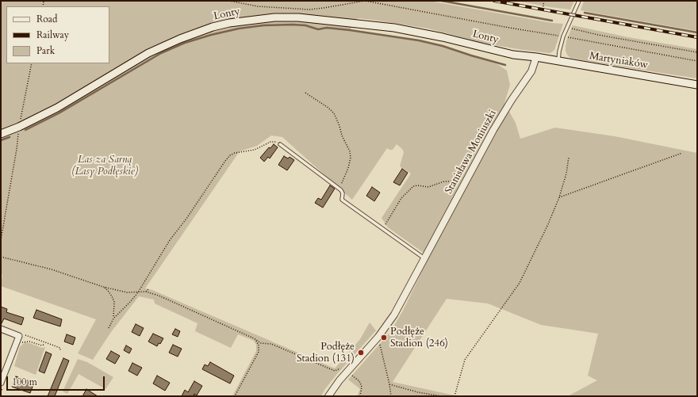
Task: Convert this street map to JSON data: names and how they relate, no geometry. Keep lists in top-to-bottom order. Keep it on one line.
{"streets":{"main road":["Lonty","Martyniaków"],"street":["Stanisława Moniuszki"]},"crossings":[["Lonty","Martyniaków"],["Lonty","Stanisława Moniuszki"],["Martyniaków","Stanisława Moniuszki"]],"parks":["Las za Sarną (Lasy Podłęskie)"],"places":["Podłęże Stadion (246)","Podłęże Stadion (131)"],"legend":["Road","Railway","Park"],"scale_bar":"100 m"}
